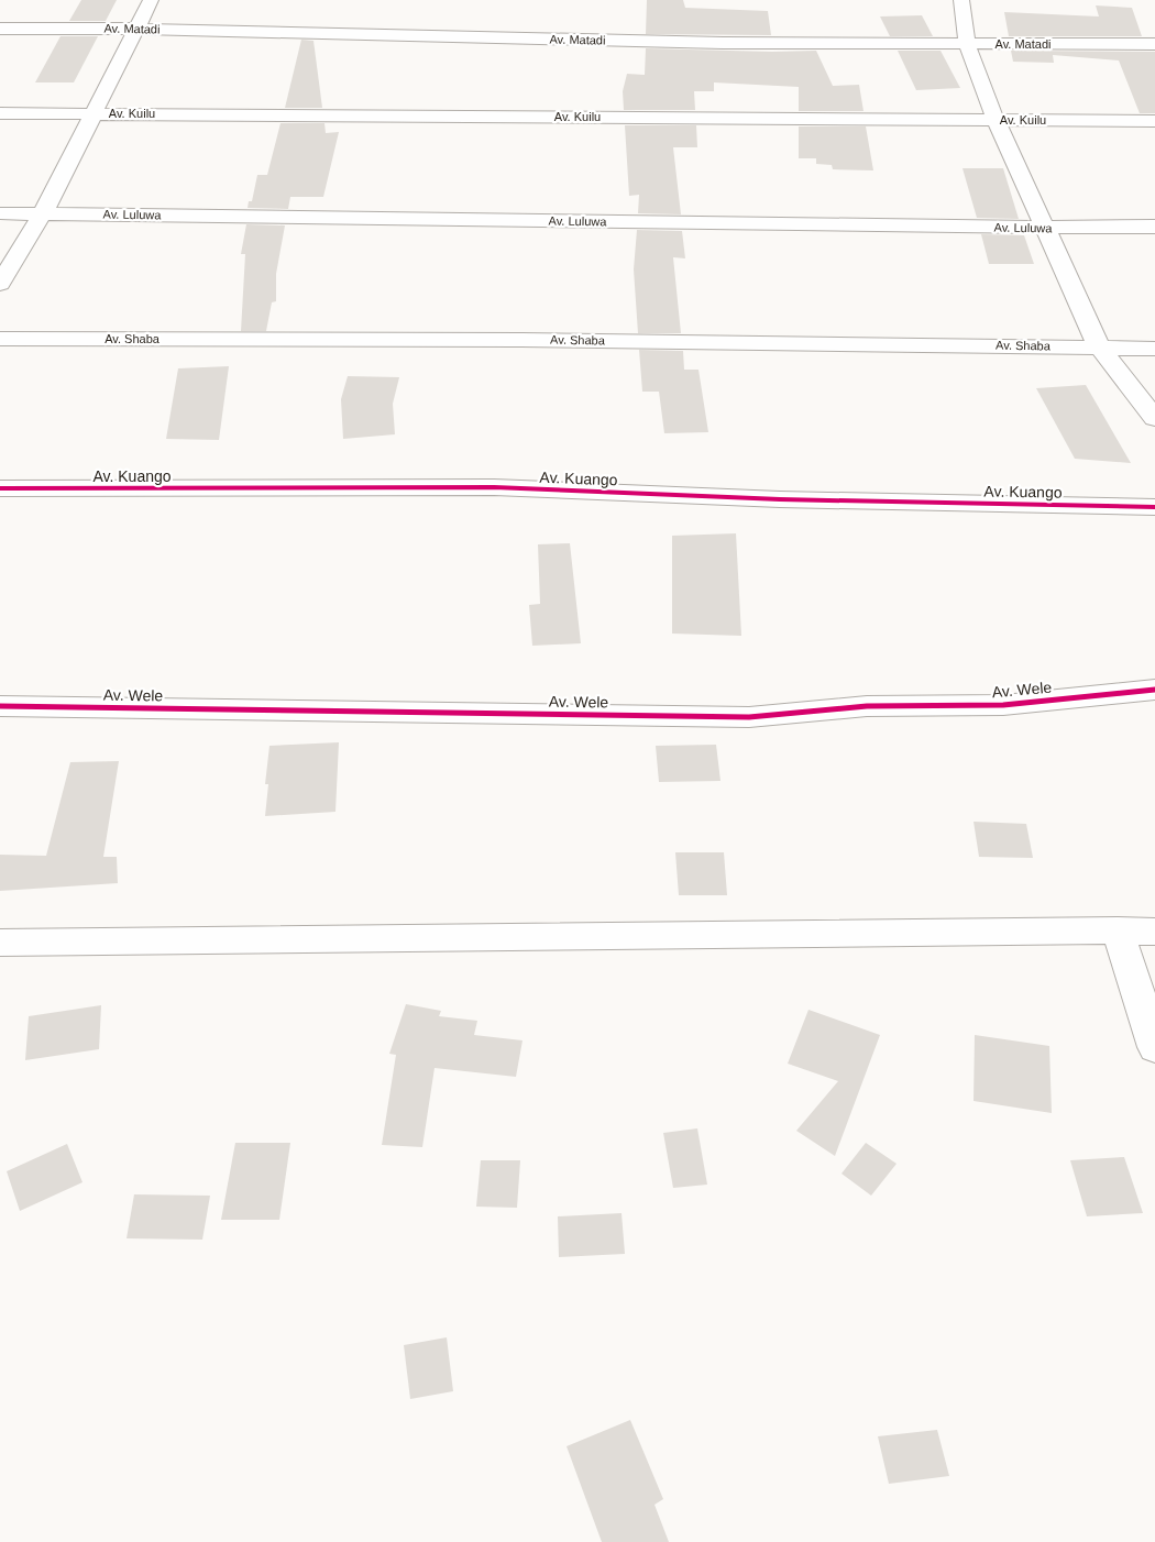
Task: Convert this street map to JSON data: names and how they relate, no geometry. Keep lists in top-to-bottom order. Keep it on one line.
{"streets":{"street":["Av. Matadi","Av. Kuilu","Av. Luluwa","Av. Shaba","Av. Kuango","Av. Wele"]}}
